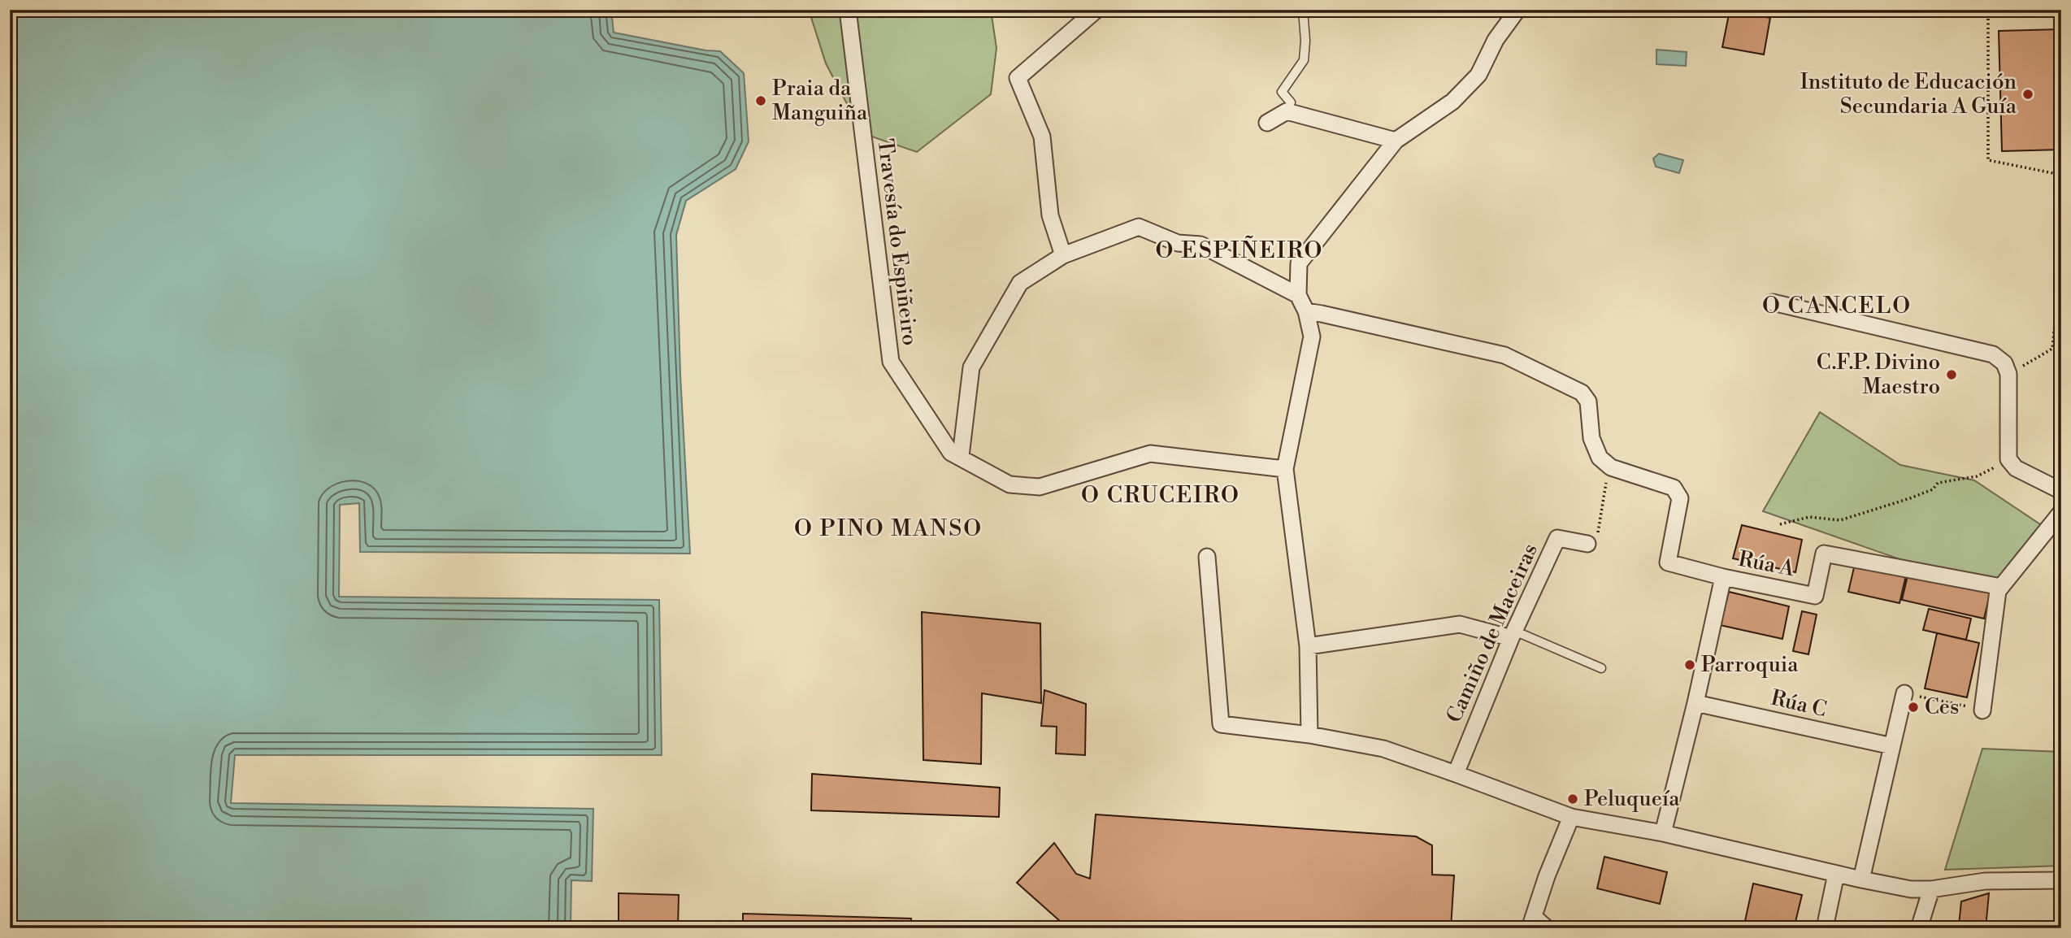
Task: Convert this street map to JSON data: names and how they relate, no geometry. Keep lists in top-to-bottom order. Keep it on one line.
{"streets":{"street":["Travesía do Espiñeiro","Rúa A","Camiño de Maceiras","Rúa C"]},"districts":["O ESPIÑEIRO","O CANCELO","O CRUCEIRO","O PINO MANSO"],"places":["Instituto de Educación Secundaria A Guía","Praia da Manguiña","C.F.P. Divino Maestro","Parroquia","Ces","Peluqueía"]}
